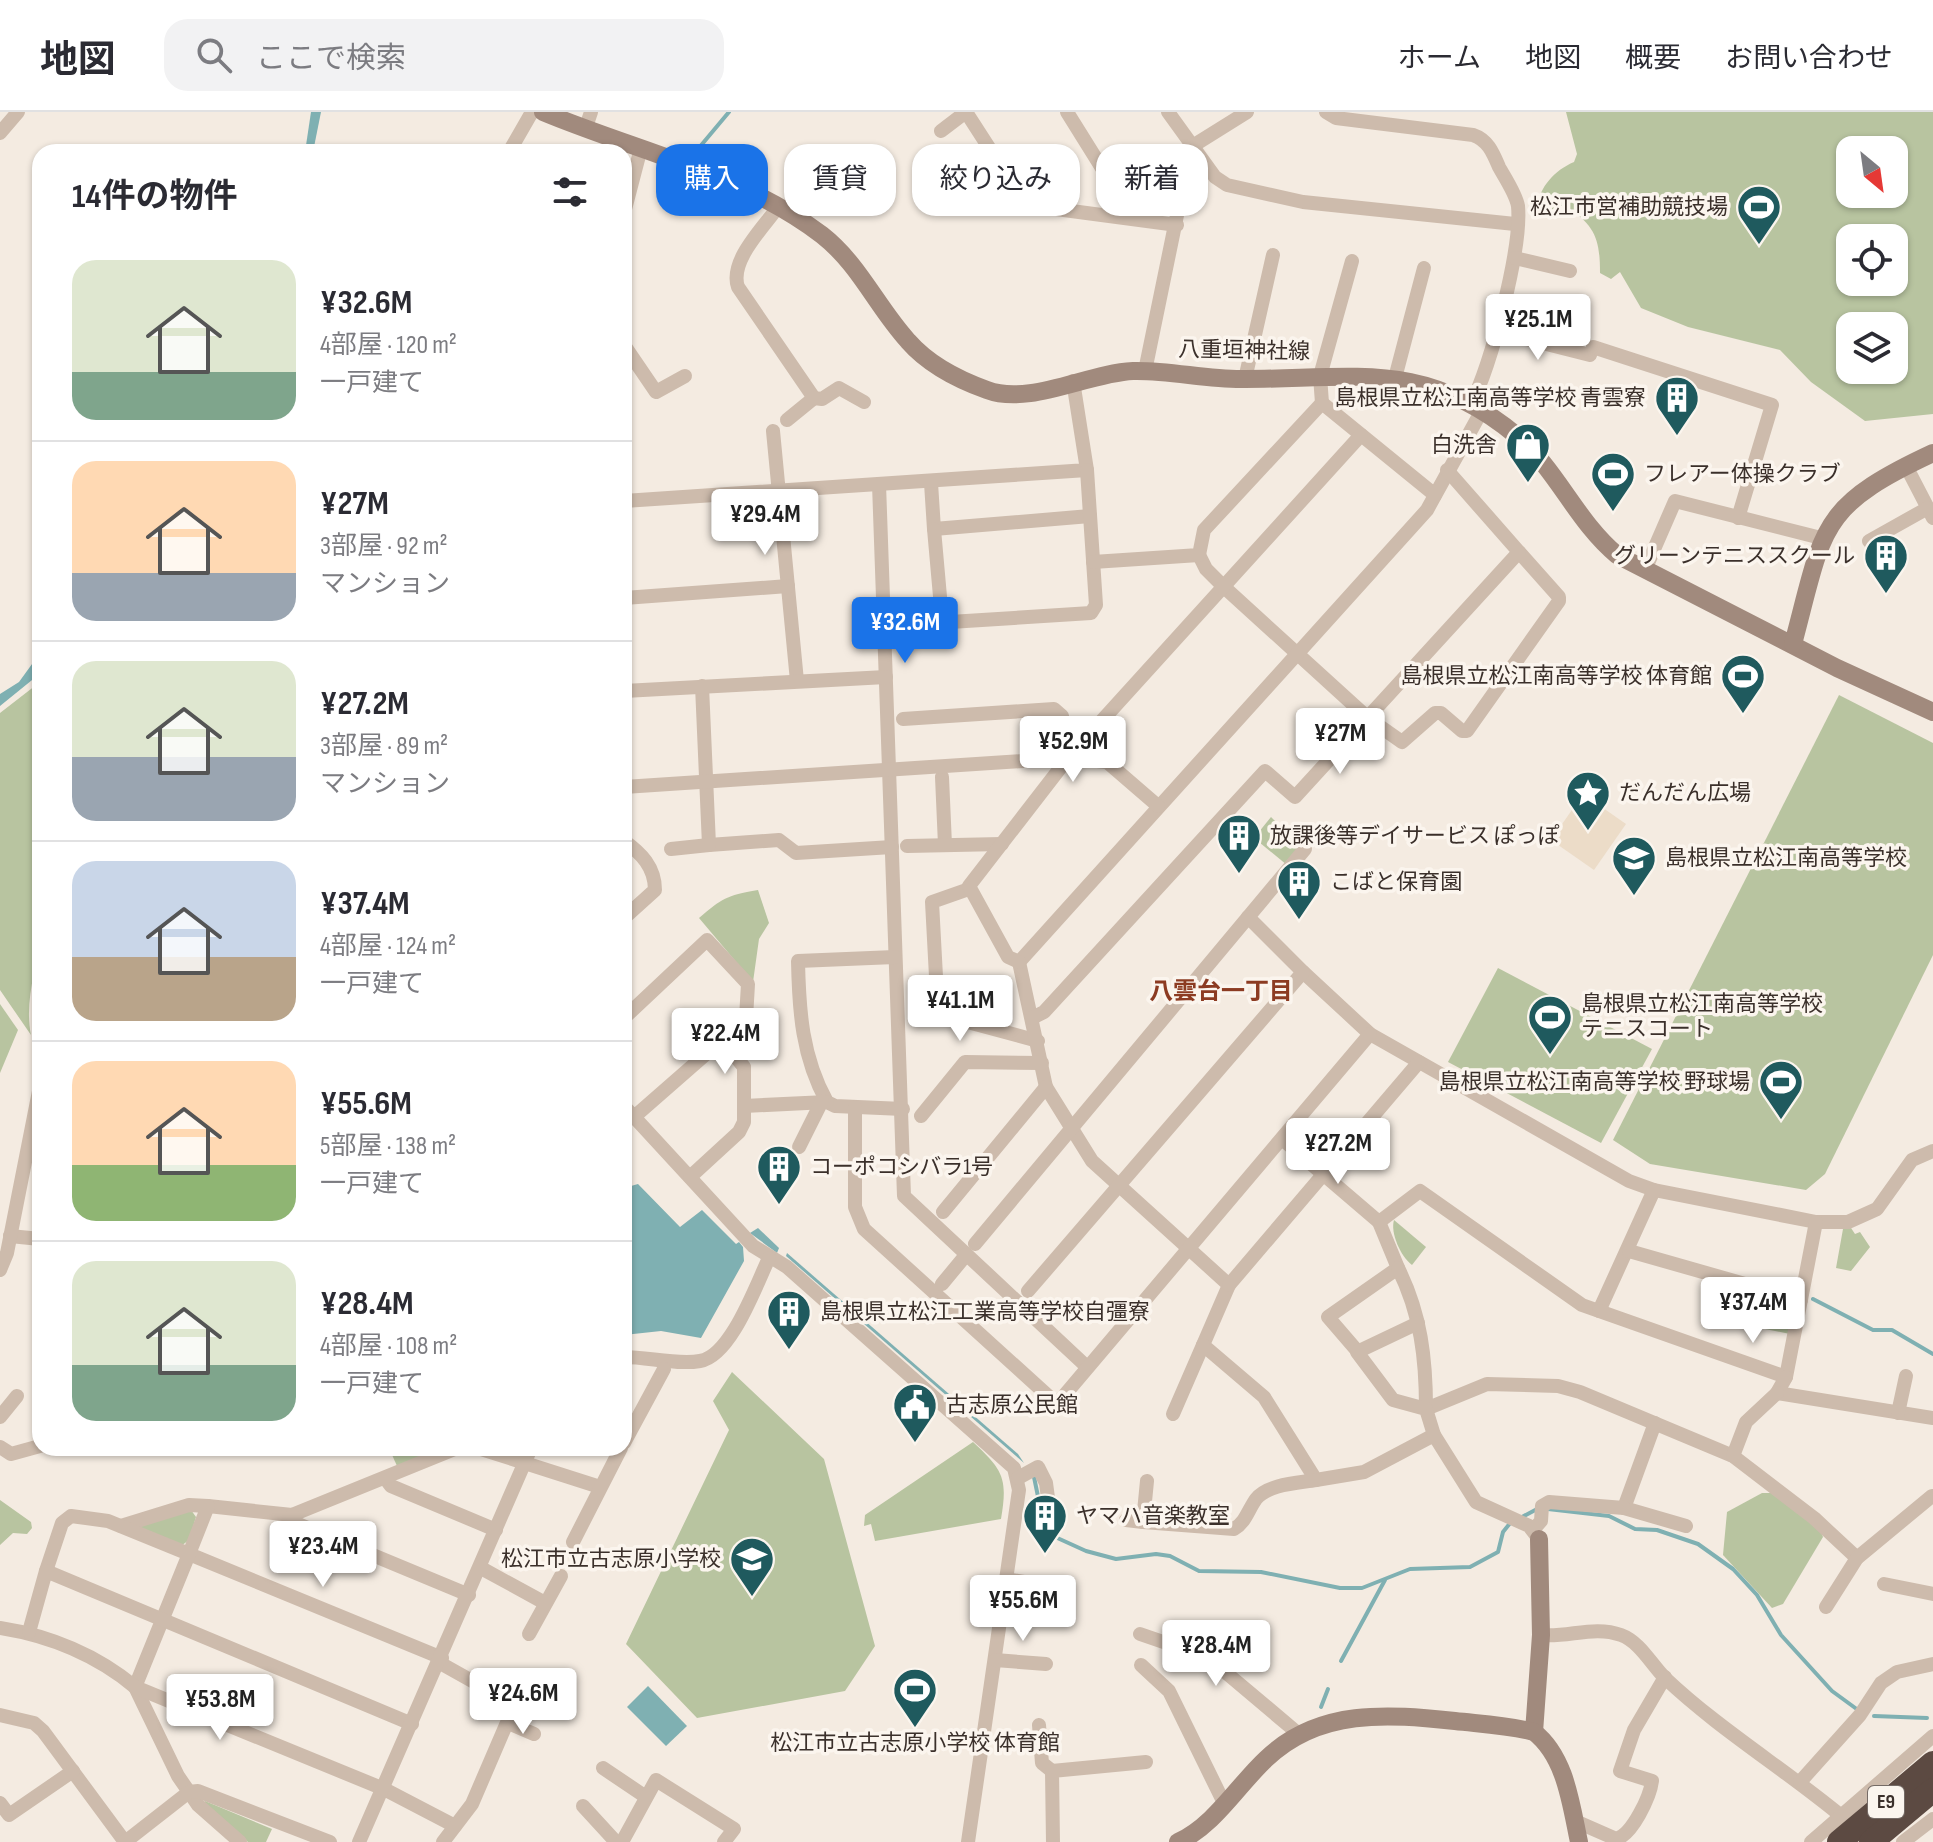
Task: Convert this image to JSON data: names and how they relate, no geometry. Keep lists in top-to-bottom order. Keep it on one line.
{"streets":{"highway":["E9"],"main road":["八重垣神社線"]},"districts":["八雲台一丁目"],"places":{"sports":["松江市営補助競技場","フレアー体操クラブ","島根県立松江南高等学校 体育館","島根県立松江南高等学校 テニスコート","島根県立松江南高等学校 野球場","松江市立古志原小学校 体育館"],"building":["島根県立松江南高等学校 青雲寮","グリーンテニススクール","放課後等デイサービス ぽっぽ","こばと保育園","コーポコシバラ1号","島根県立松江工業高等学校自彊寮","ヤマハ音楽教室"],"shop":["白洗舎"],"place":["だんだん広場"],"school or university":["島根県立松江南高等学校","松江市立古志原小学校"],"public building":["古志原公民館"]},"north":"bottom right","page":{"header":"地図","search":"ここで検索","nav":["ホーム","地図","概要","お問い合わせ"],"chip":["購入","賃貸","絞り込み","新着"],"heading":"14件の物件","list":[{"name":"¥32.6M","note":"4部屋 · 120 m² · 一戸建て"},{"name":"¥27M","note":"3部屋 · 92 m² · マンション"},{"name":"¥27.2M","note":"3部屋 · 89 m² · マンション"},{"name":"¥37.4M","note":"4部屋 · 124 m² · 一戸建て"},{"name":"¥55.6M","note":"5部屋 · 138 m² · 一戸建て"},{"name":"¥28.4M","note":"4部屋 · 108 m² · 一戸建て"}],"price":["¥25.1M","¥29.4M","¥32.6M","¥27M","¥52.9M","¥41.1M","¥22.4M","¥27.2M","¥37.4M","¥23.4M","¥55.6M","¥28.4M","¥24.6M","¥53.8M"]}}
